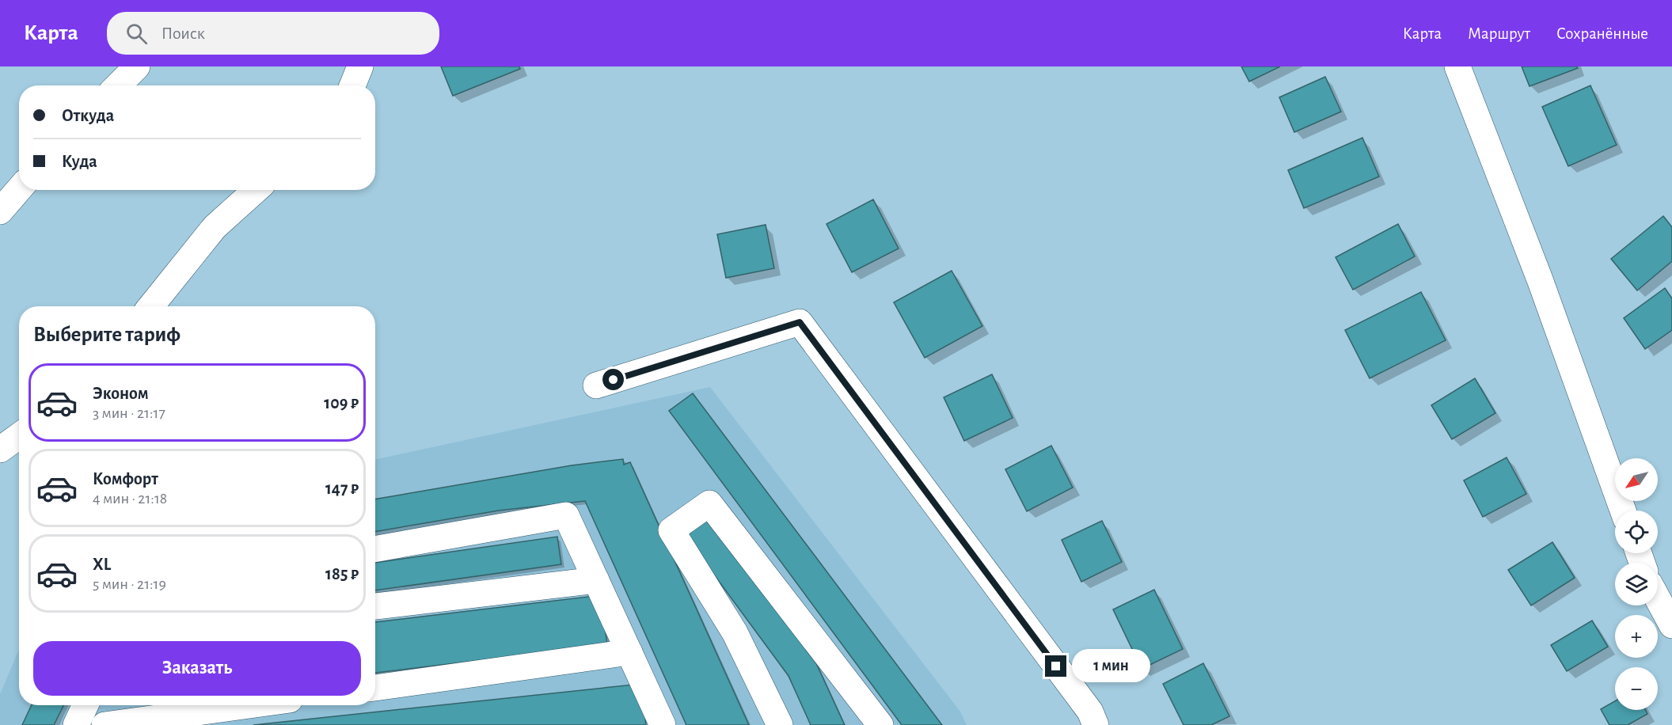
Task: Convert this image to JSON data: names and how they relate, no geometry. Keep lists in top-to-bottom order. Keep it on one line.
{"north":"bottom left","page":{"header":"Карта","search":"Поиск","nav":["Карта","Маршрут","Сохранённые"],"banner":["Откуда","Куда"],"heading":"Выберите тариф","list":[{"name":"Эконом","note":"3 мин · 21:17","value":"109 ₽"},{"name":"Комфорт","note":"4 мин · 21:18","value":"147 ₽"},{"name":"XL","note":"5 мин · 21:19","value":"185 ₽"}],"map_buttons":["+","−"],"buttons":"Заказать","bubble":"1 мин"}}
